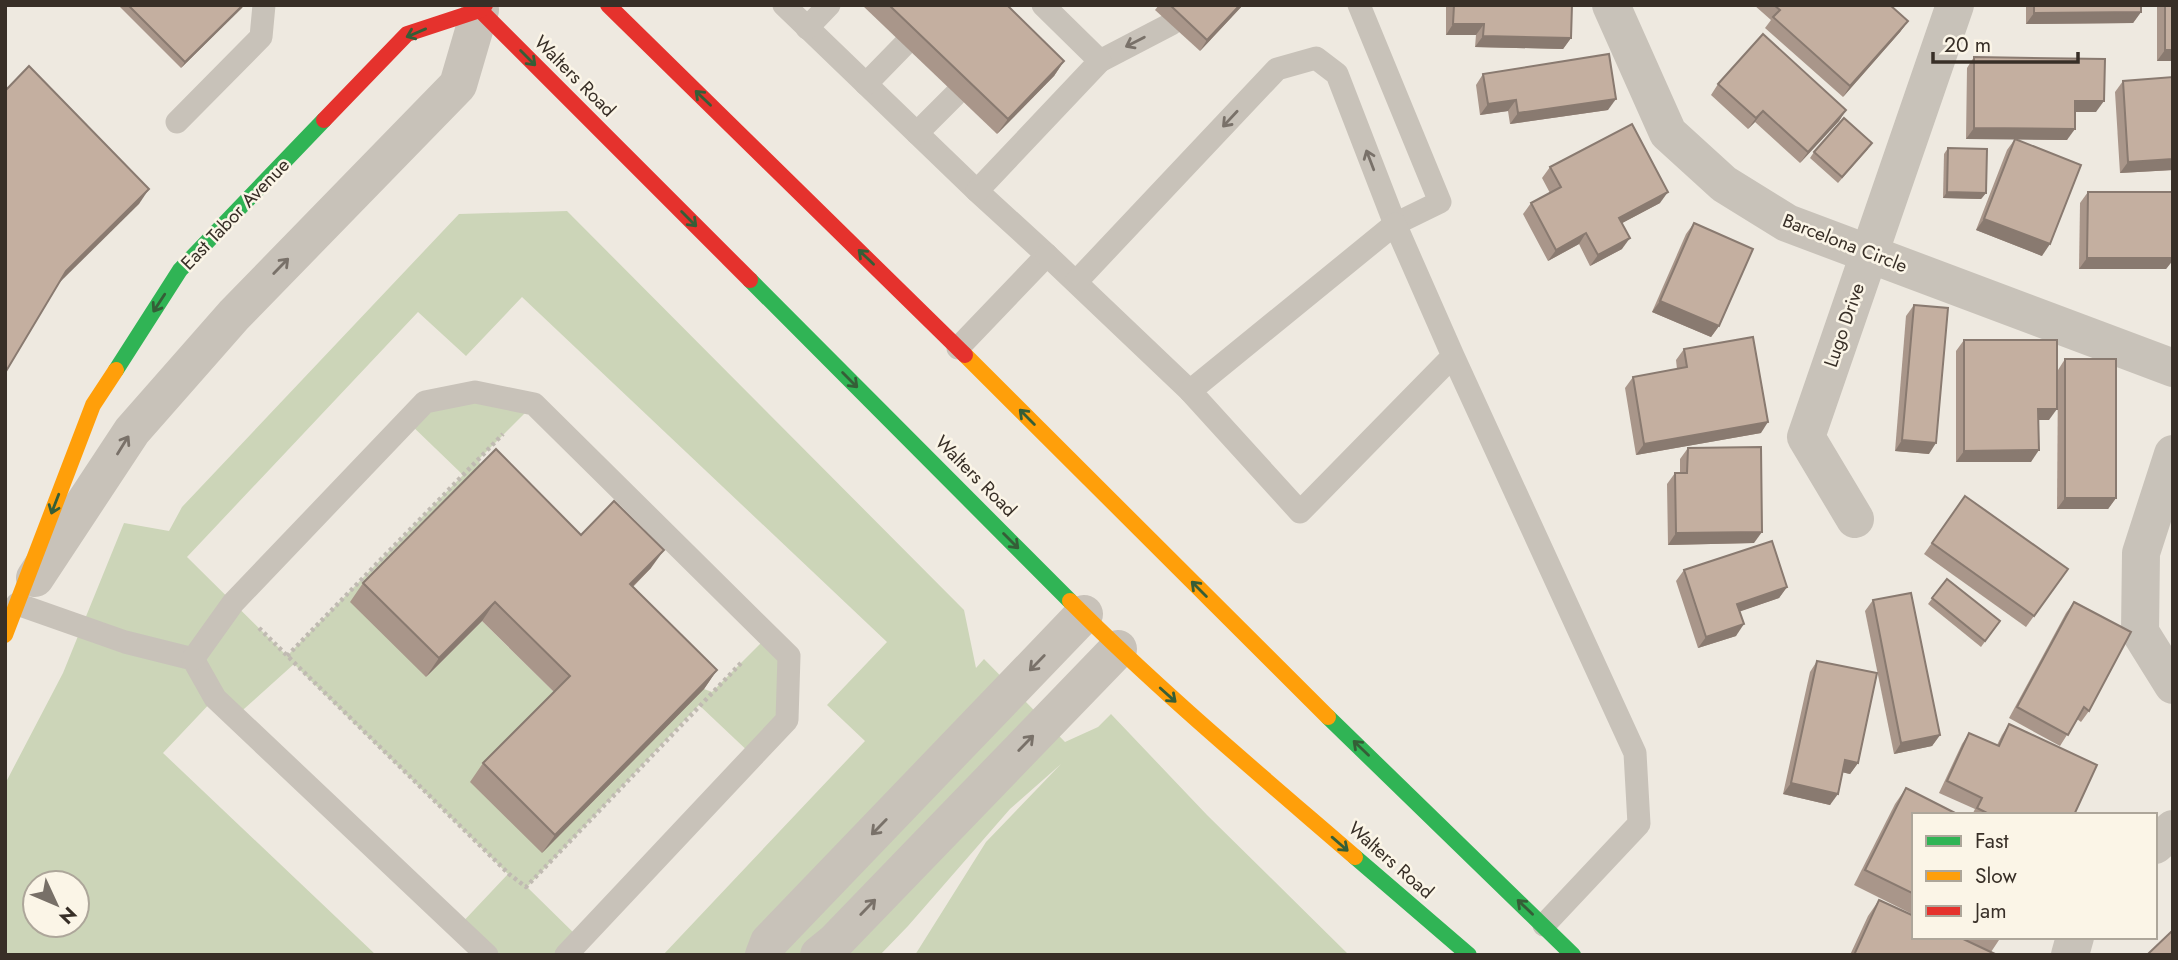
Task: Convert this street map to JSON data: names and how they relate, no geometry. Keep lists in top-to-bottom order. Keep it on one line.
{"streets":{"main road":["Walters Road","East Tabor Avenue"],"street":["Barcelona Circle","Lugo Drive"]},"crossings":[["Walters Road","East Tabor Avenue"],["Barcelona Circle","Lugo Drive"]],"one_way":["East Tabor Avenue"],"legend":["Fast","Slow","Jam"],"scale_bar":"20 m","north":"bottom right"}
